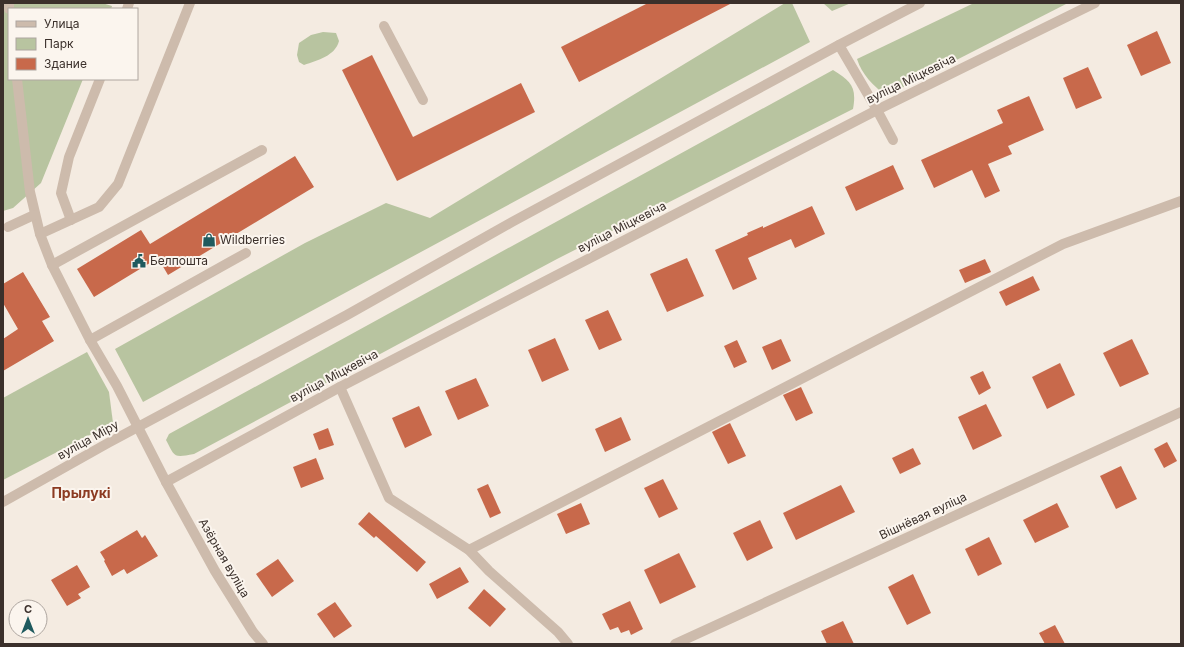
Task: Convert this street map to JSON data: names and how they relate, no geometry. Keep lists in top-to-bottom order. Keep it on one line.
{"streets":{"street":["вуліца Міцкевіча","вуліца Міру","Вішнёвая вуліца","Азёрная вуліца"]},"crossings":[["вуліца Міцкевіча","Азёрная вуліца"],["вуліца Міру","Азёрная вуліца"]],"districts":["Прылукі"],"places":{"shop":["Wildberries"],"public building":["Белпошта"]},"legend":["Улица","Парк","Здание"],"north":"top"}
